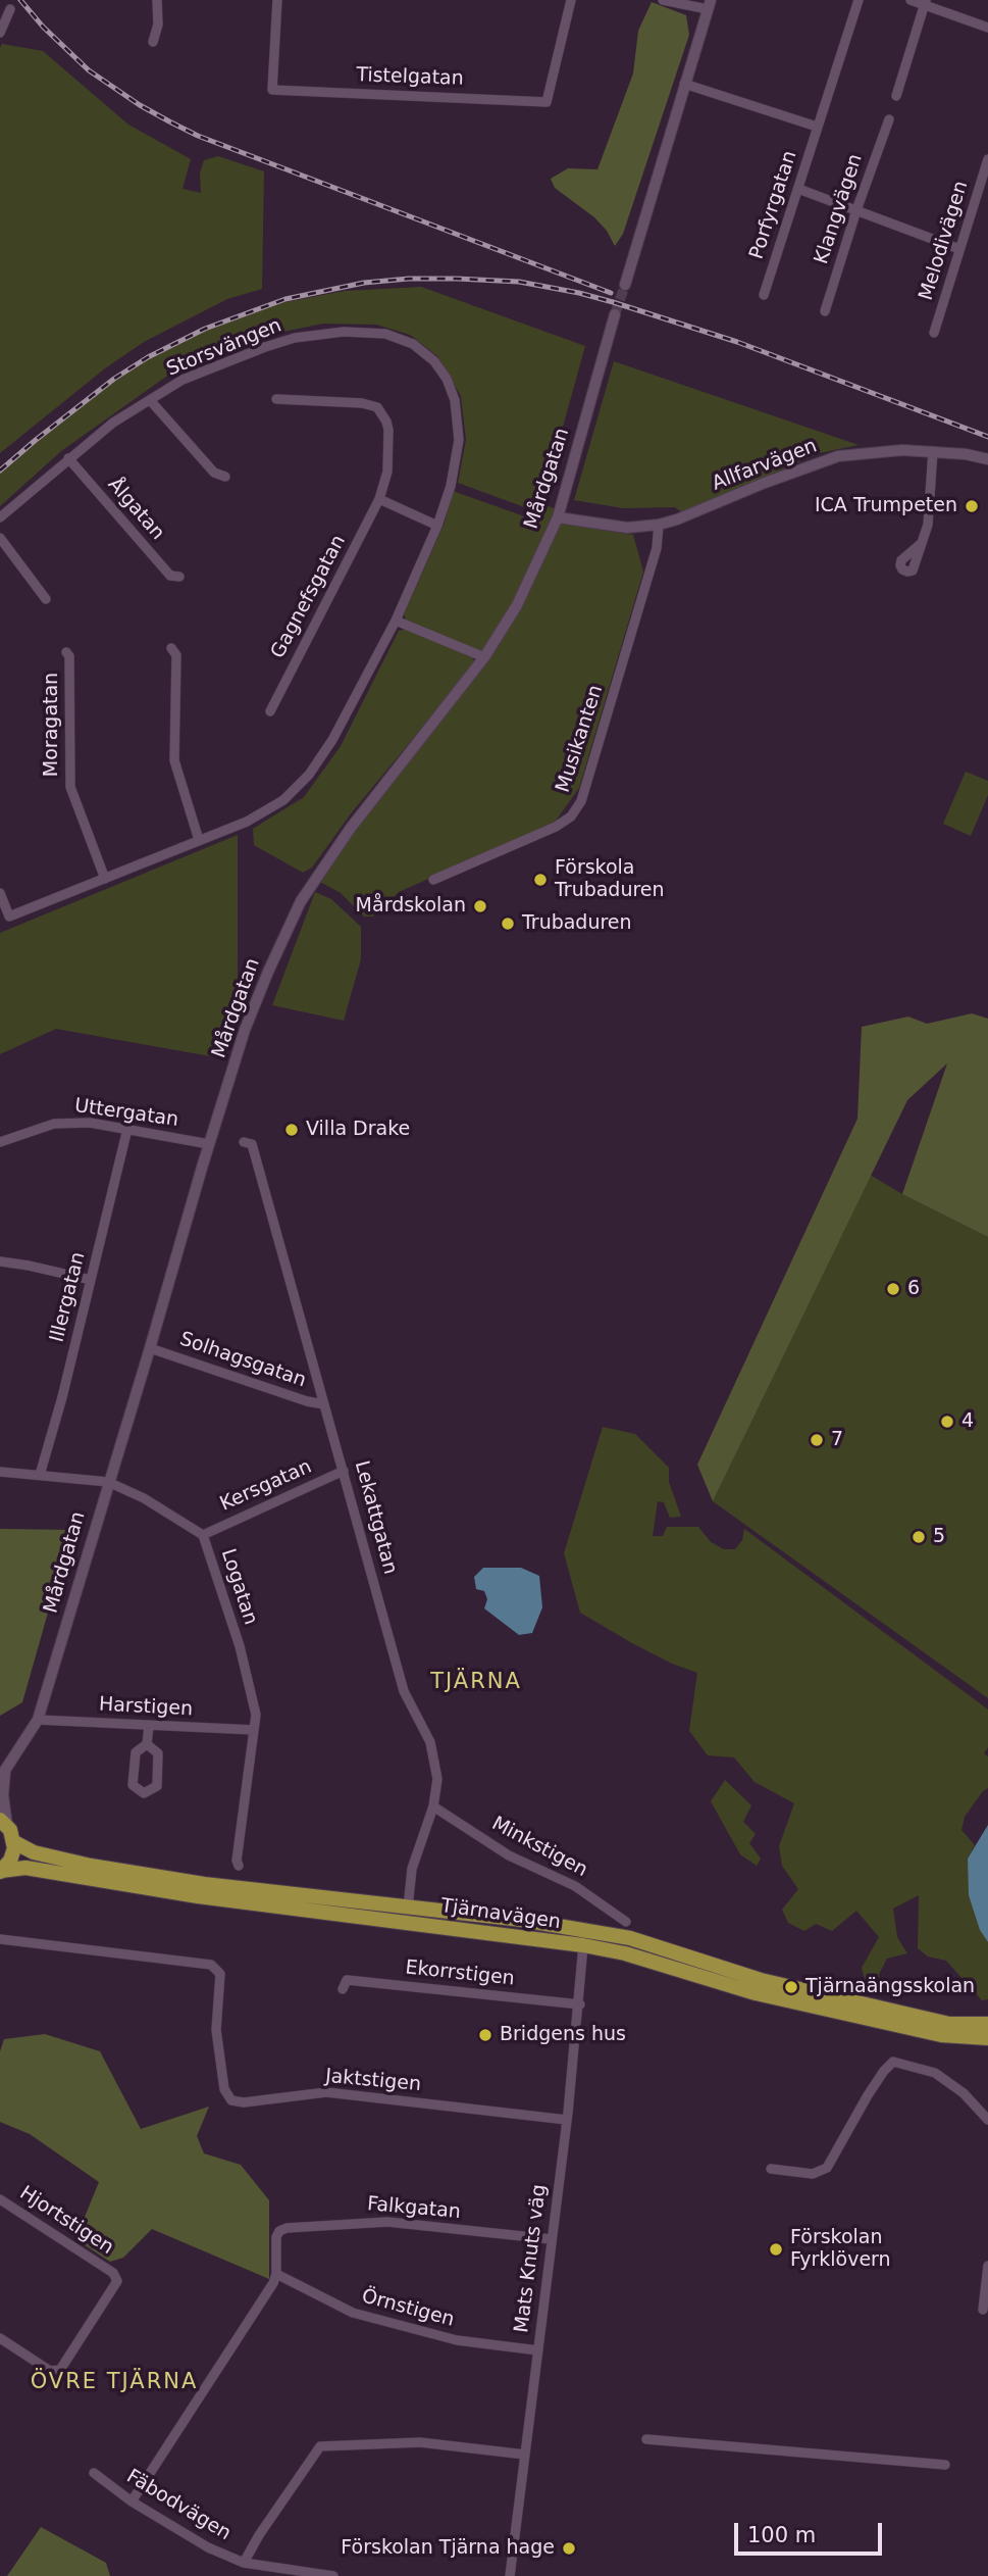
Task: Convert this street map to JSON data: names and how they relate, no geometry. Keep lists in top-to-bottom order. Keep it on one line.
{"streets":{"highway":["Tjärnavägen"],"street":["Tistelgatan","Porfyrgatan","Klangvägen","Melodivägen","Storsvängen","Allfarvägen","Mårdgatan","Ålgatan","Gagnefsgatan","Moragatan","Musikanten","Uttergatan","Illergatan","Solhagsgatan","Kersgatan","Lekattgatan","Logatan","Harstigen","Minkstigen","Ekorrstigen","Jaktstigen","Falkgatan","Hjortstigen","Mats Knuts väg","Örnstigen","Fäbodvägen"]},"crossings":[["Storsvängen","Ålgatan"],["Storsvängen","Moragatan"],["Allfarvägen","Mårdgatan"],["Allfarvägen","Musikanten"],["Mårdgatan","Uttergatan"],["Mårdgatan","Solhagsgatan"],["Mårdgatan","Logatan"],["Mårdgatan","Harstigen"],["Uttergatan","Illergatan"],["Illergatan","Logatan"],["Solhagsgatan","Lekattgatan"],["Kersgatan","Lekattgatan"],["Kersgatan","Logatan"],["Lekattgatan","Minkstigen"],["Lekattgatan","Tjärnavägen"],["Logatan","Harstigen"],["Tjärnavägen","Mats Knuts väg"],["Ekorrstigen","Mats Knuts väg"],["Jaktstigen","Mats Knuts väg"],["Falkgatan","Mats Knuts väg"],["Falkgatan","Örnstigen"],["Mats Knuts väg","Örnstigen"]],"districts":["TJÄRNA","ÖVRE TJÄRNA"],"places":["ICA Trumpeten","Förskola Trubaduren","Mårdskolan","Trubaduren","Villa Drake","6","4","7","5","Tjärnaängsskolan","Bridgens hus","Förskolan Fyrklövern","Förskolan Tjärna hage"],"scale_bar":"100 m"}
